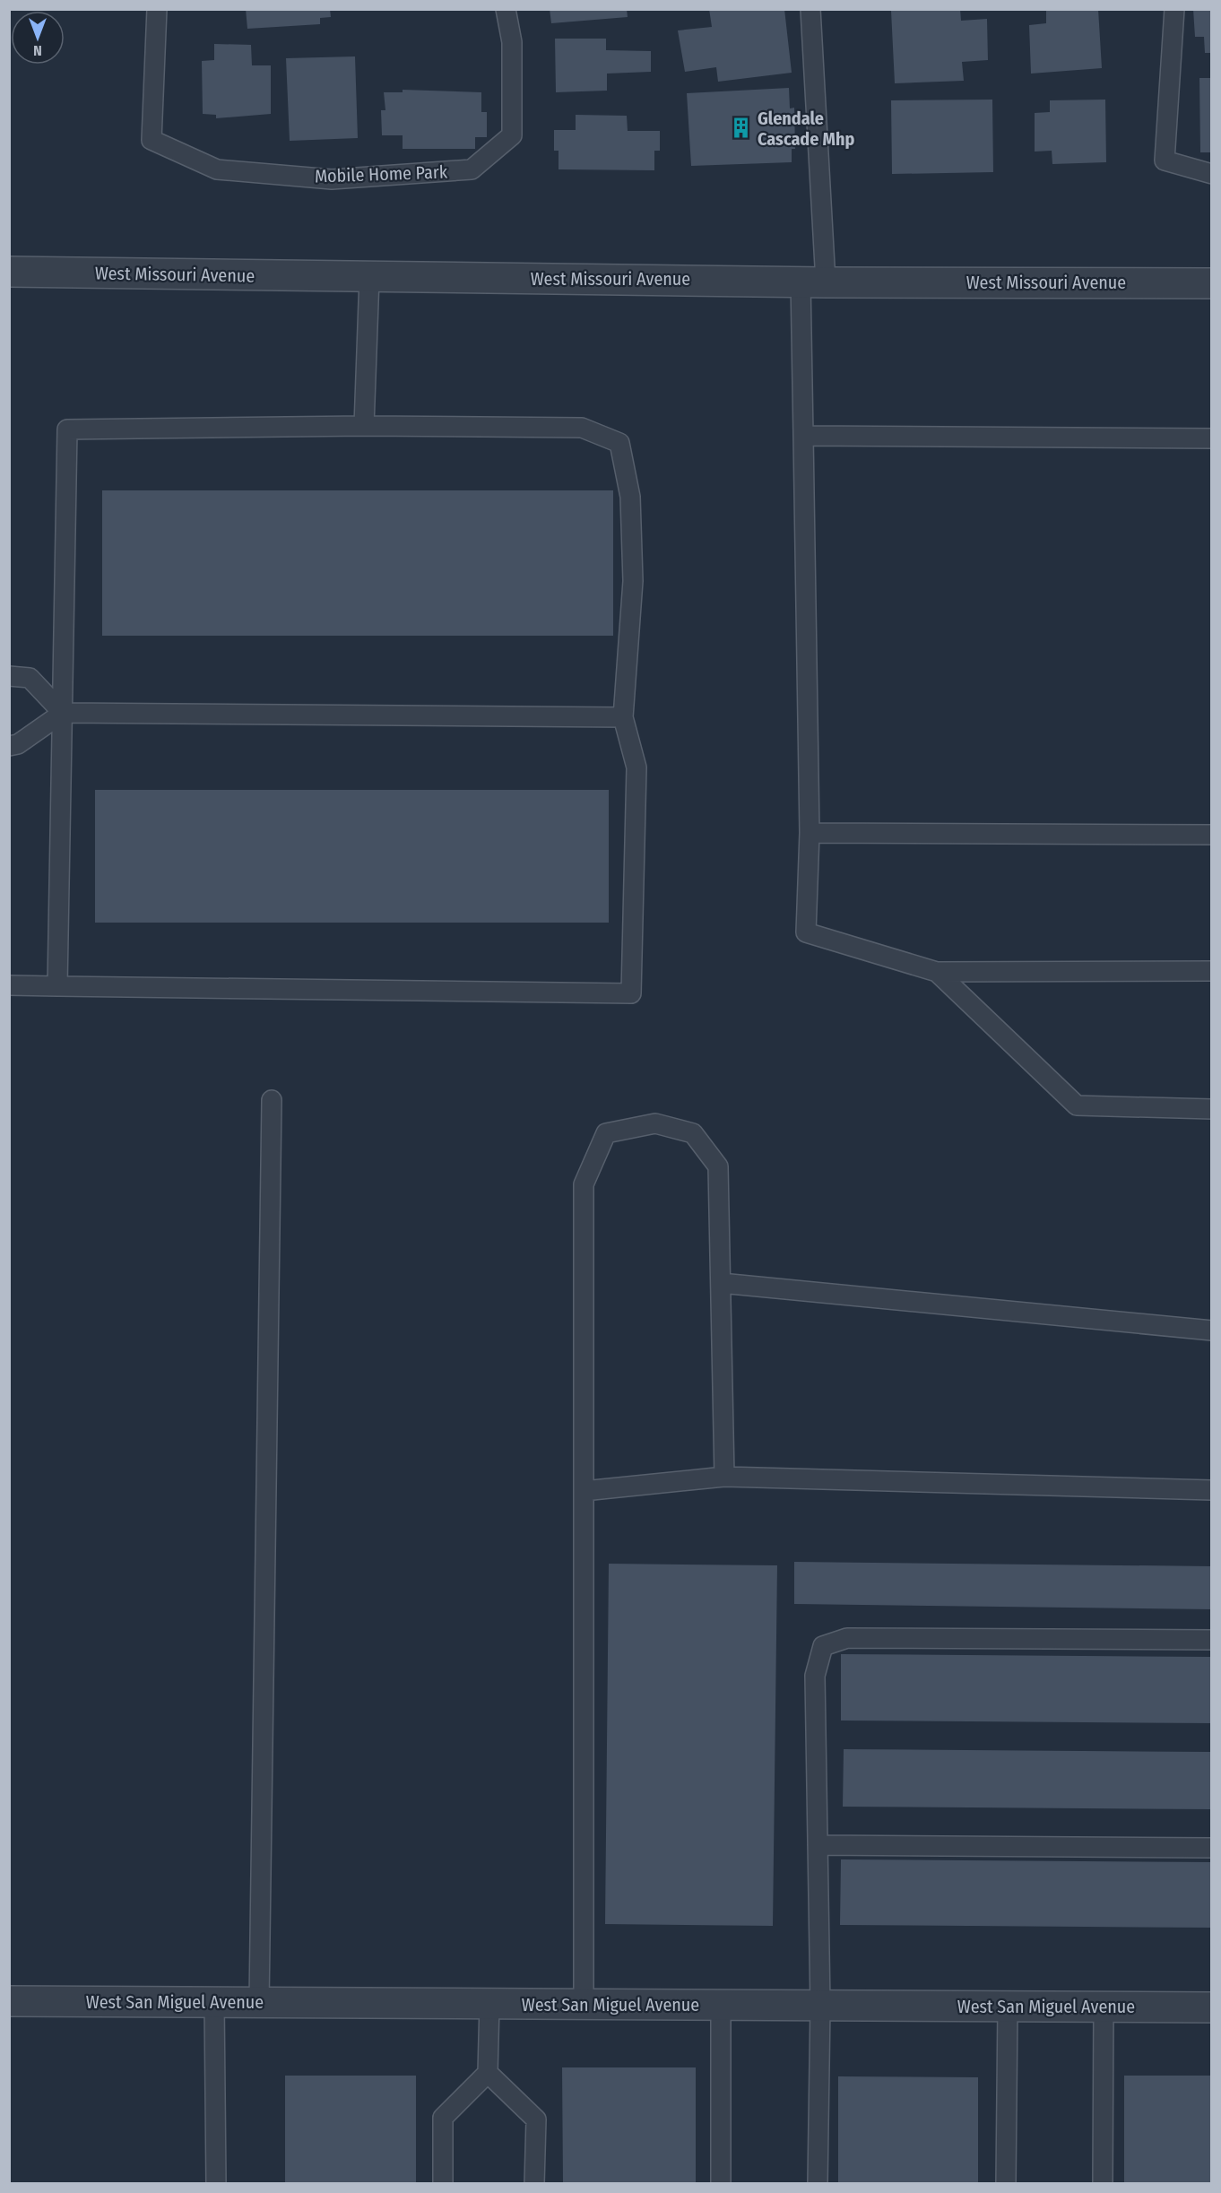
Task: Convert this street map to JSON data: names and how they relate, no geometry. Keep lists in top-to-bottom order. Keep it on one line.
{"streets":{"street":["West Missouri Avenue","West San Miguel Avenue"],"lane":["Mobile Home Park"]},"places":{"building":["Glendale Cascade Mhp"]},"north":"bottom"}
